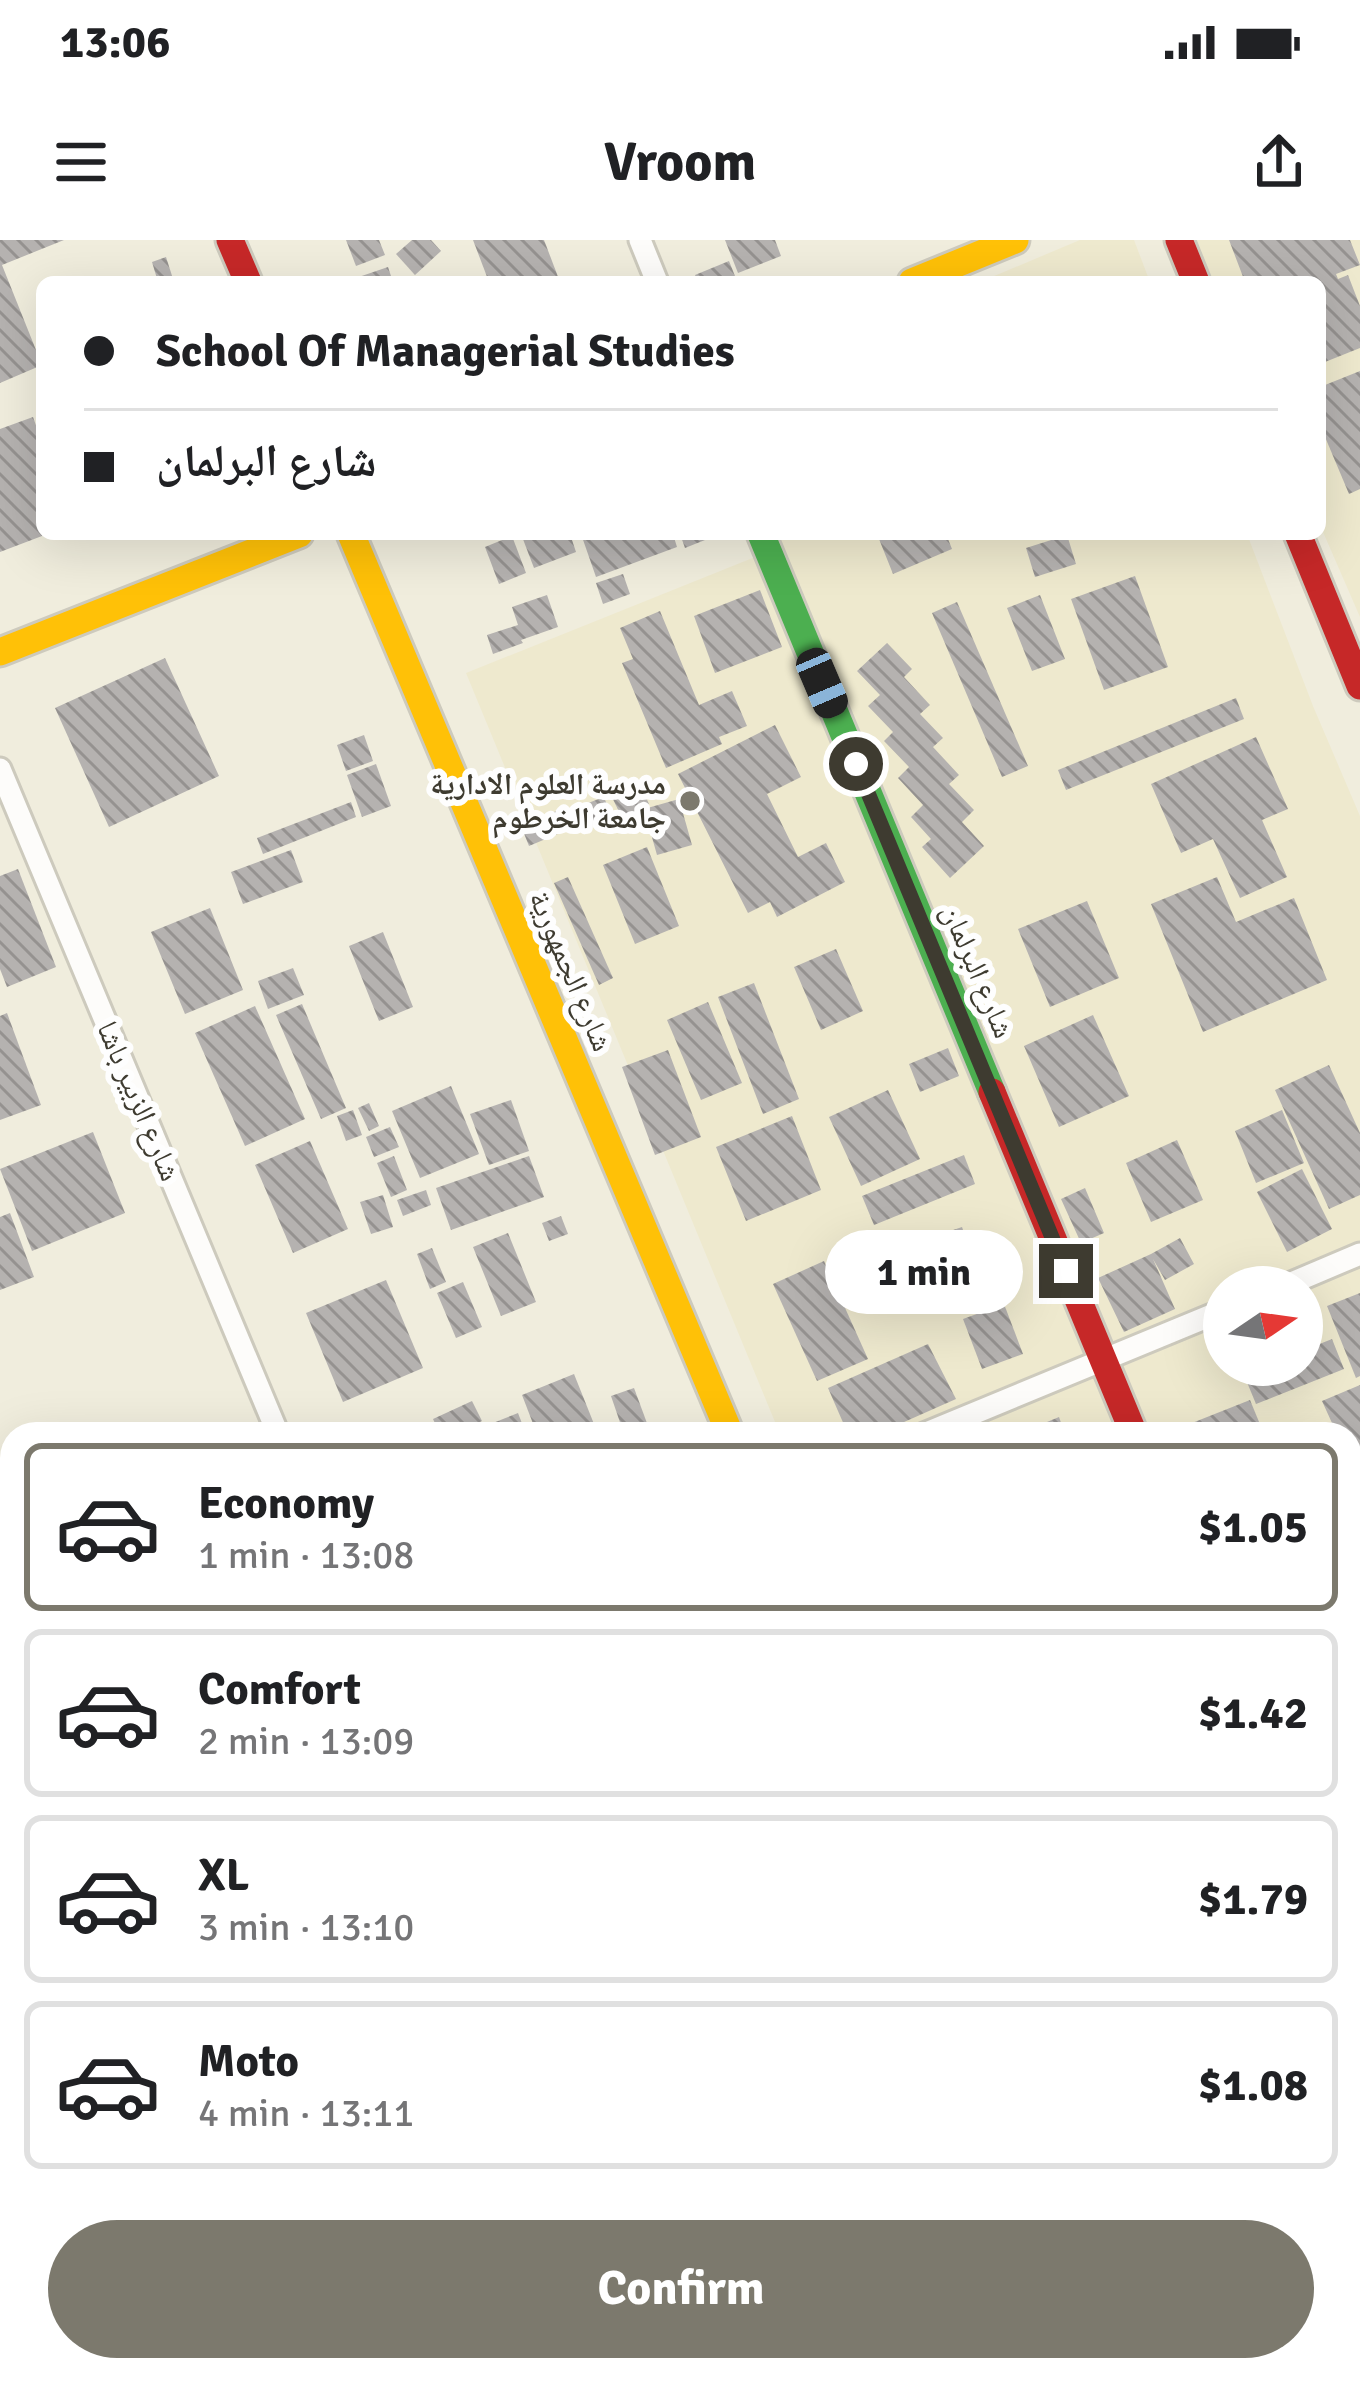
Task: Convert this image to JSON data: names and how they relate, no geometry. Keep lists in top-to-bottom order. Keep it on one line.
{"streets":{"street":["شارع الجمهورية","شارع البرلمان","شارع الزبير باشا"]},"places":["مدرسة العلوم الادارية جامعة الخرطوم"],"north":"right","page":{"status":"13:06","header":"Vroom","banner":["School Of Managerial Studies","شارع البرلمان"],"bubble":"1 min","list":[{"name":"Economy","note":"1 min · 13:08","value":"$1.05"},{"name":"Comfort","note":"2 min · 13:09","value":"$1.42"},{"name":"XL","note":"3 min · 13:10","value":"$1.79"},{"name":"Moto","note":"4 min · 13:11","value":"$1.08"}],"buttons":"Confirm"}}
